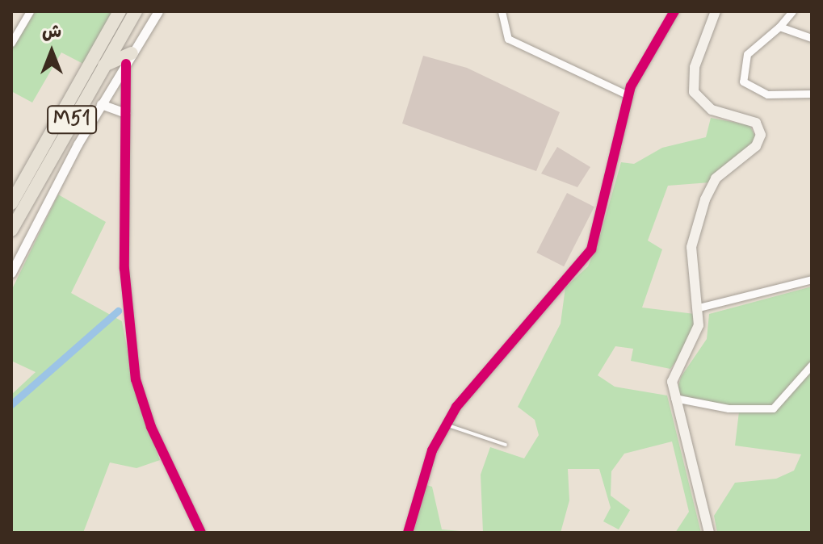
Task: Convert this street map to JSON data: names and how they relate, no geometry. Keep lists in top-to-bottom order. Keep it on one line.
{"streets":{"highway":["M51"]},"north":"top"}
